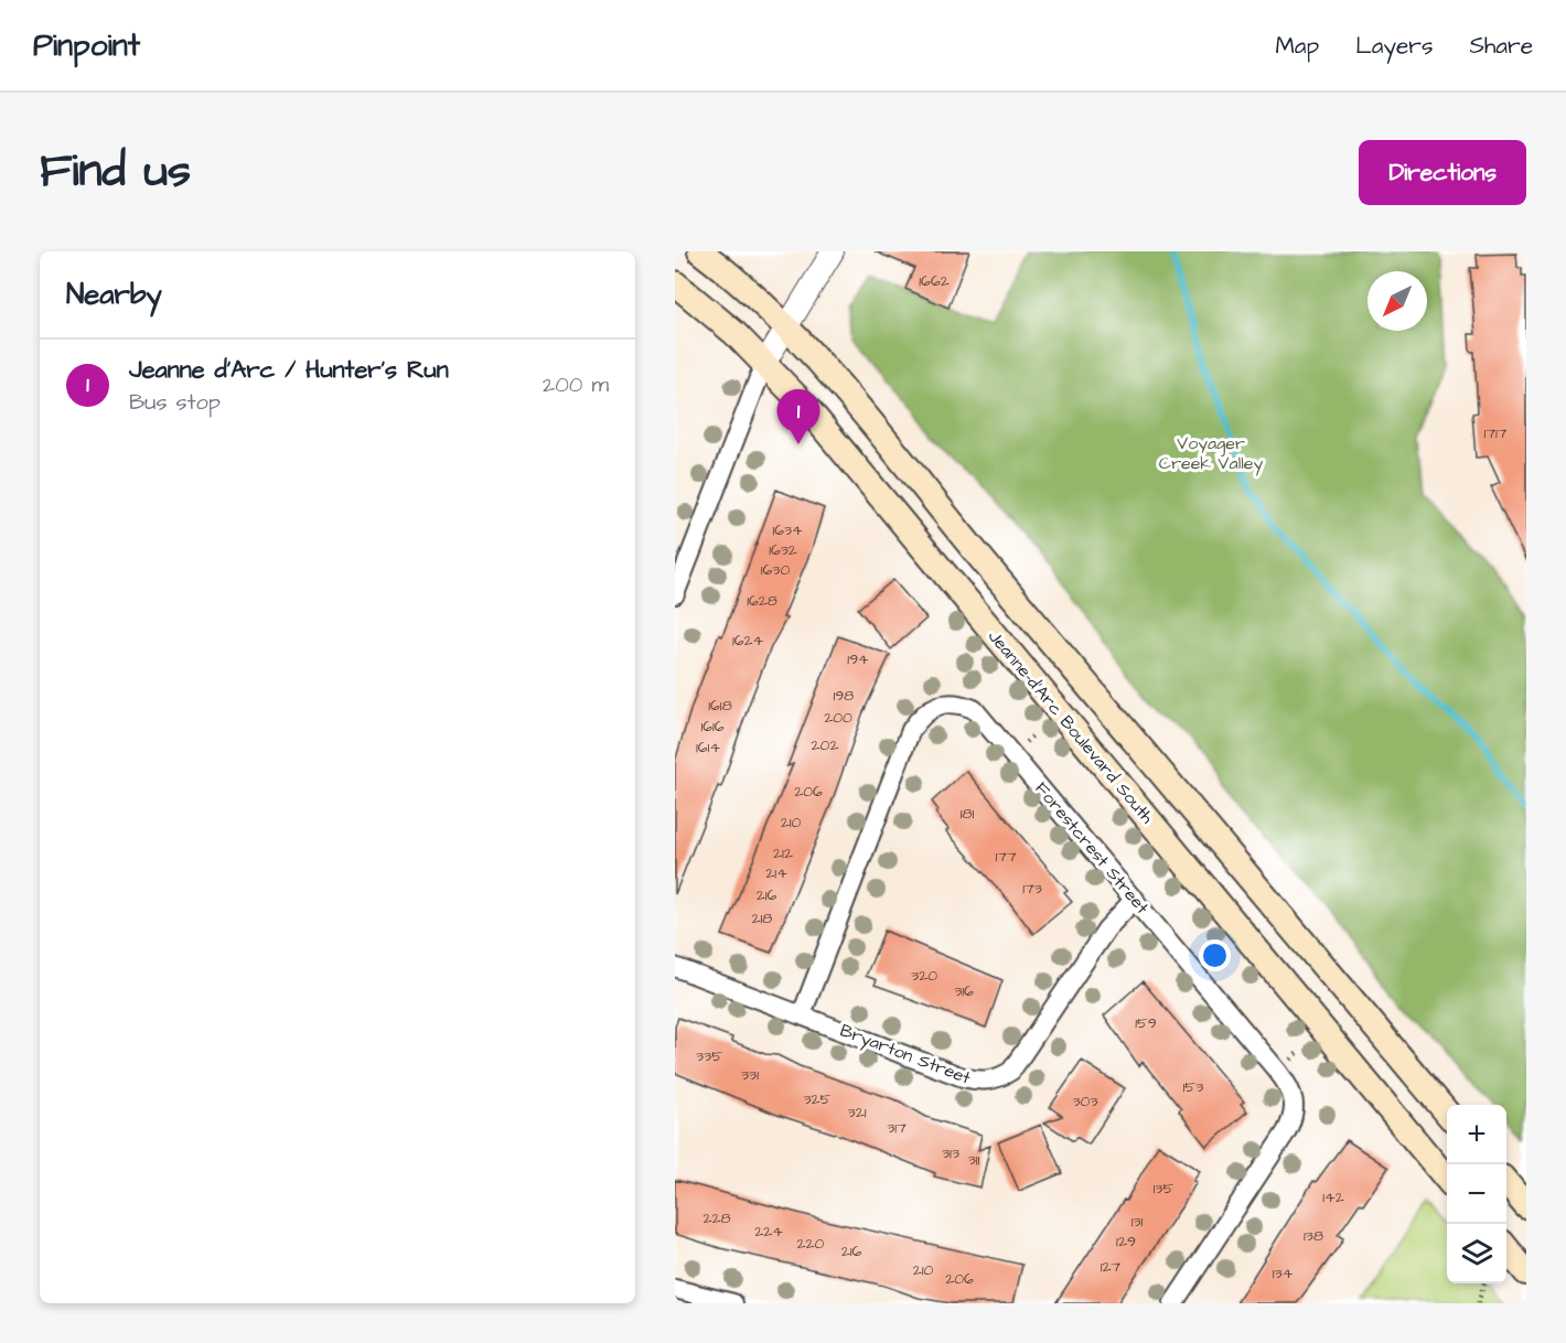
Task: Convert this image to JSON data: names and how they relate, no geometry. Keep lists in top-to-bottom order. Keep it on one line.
{"streets":{"main road":["Jeanne-d'Arc Boulevard South"],"street":["Forestcrest Street","Bryarton Street"]},"crossings":[["Forestcrest Street","Bryarton Street"]],"parks":["Voyager Creek Valley"],"house_numbers":["1662","1717","1634","1632","1630","1628","1624","194","198","1618","200","1616","202","1614","206","181","210","212","177","214","173","216","218","320","316","159","335","331","153","325","303","321","317","313","311","135","142","228","131","224","138","129","220","216","127","210","134","206"],"north":"bottom left","page":{"header":"Pinpoint","nav":["Map","Layers","Share"],"title":"Find us","buttons":"Directions","heading":"Nearby","list":[{"mark":"1","name":"Jeanne d'Arc / Hunter's Run","note":"Bus stop","value":"200 m"}],"pins":"1","map_buttons":["+","−"]}}
